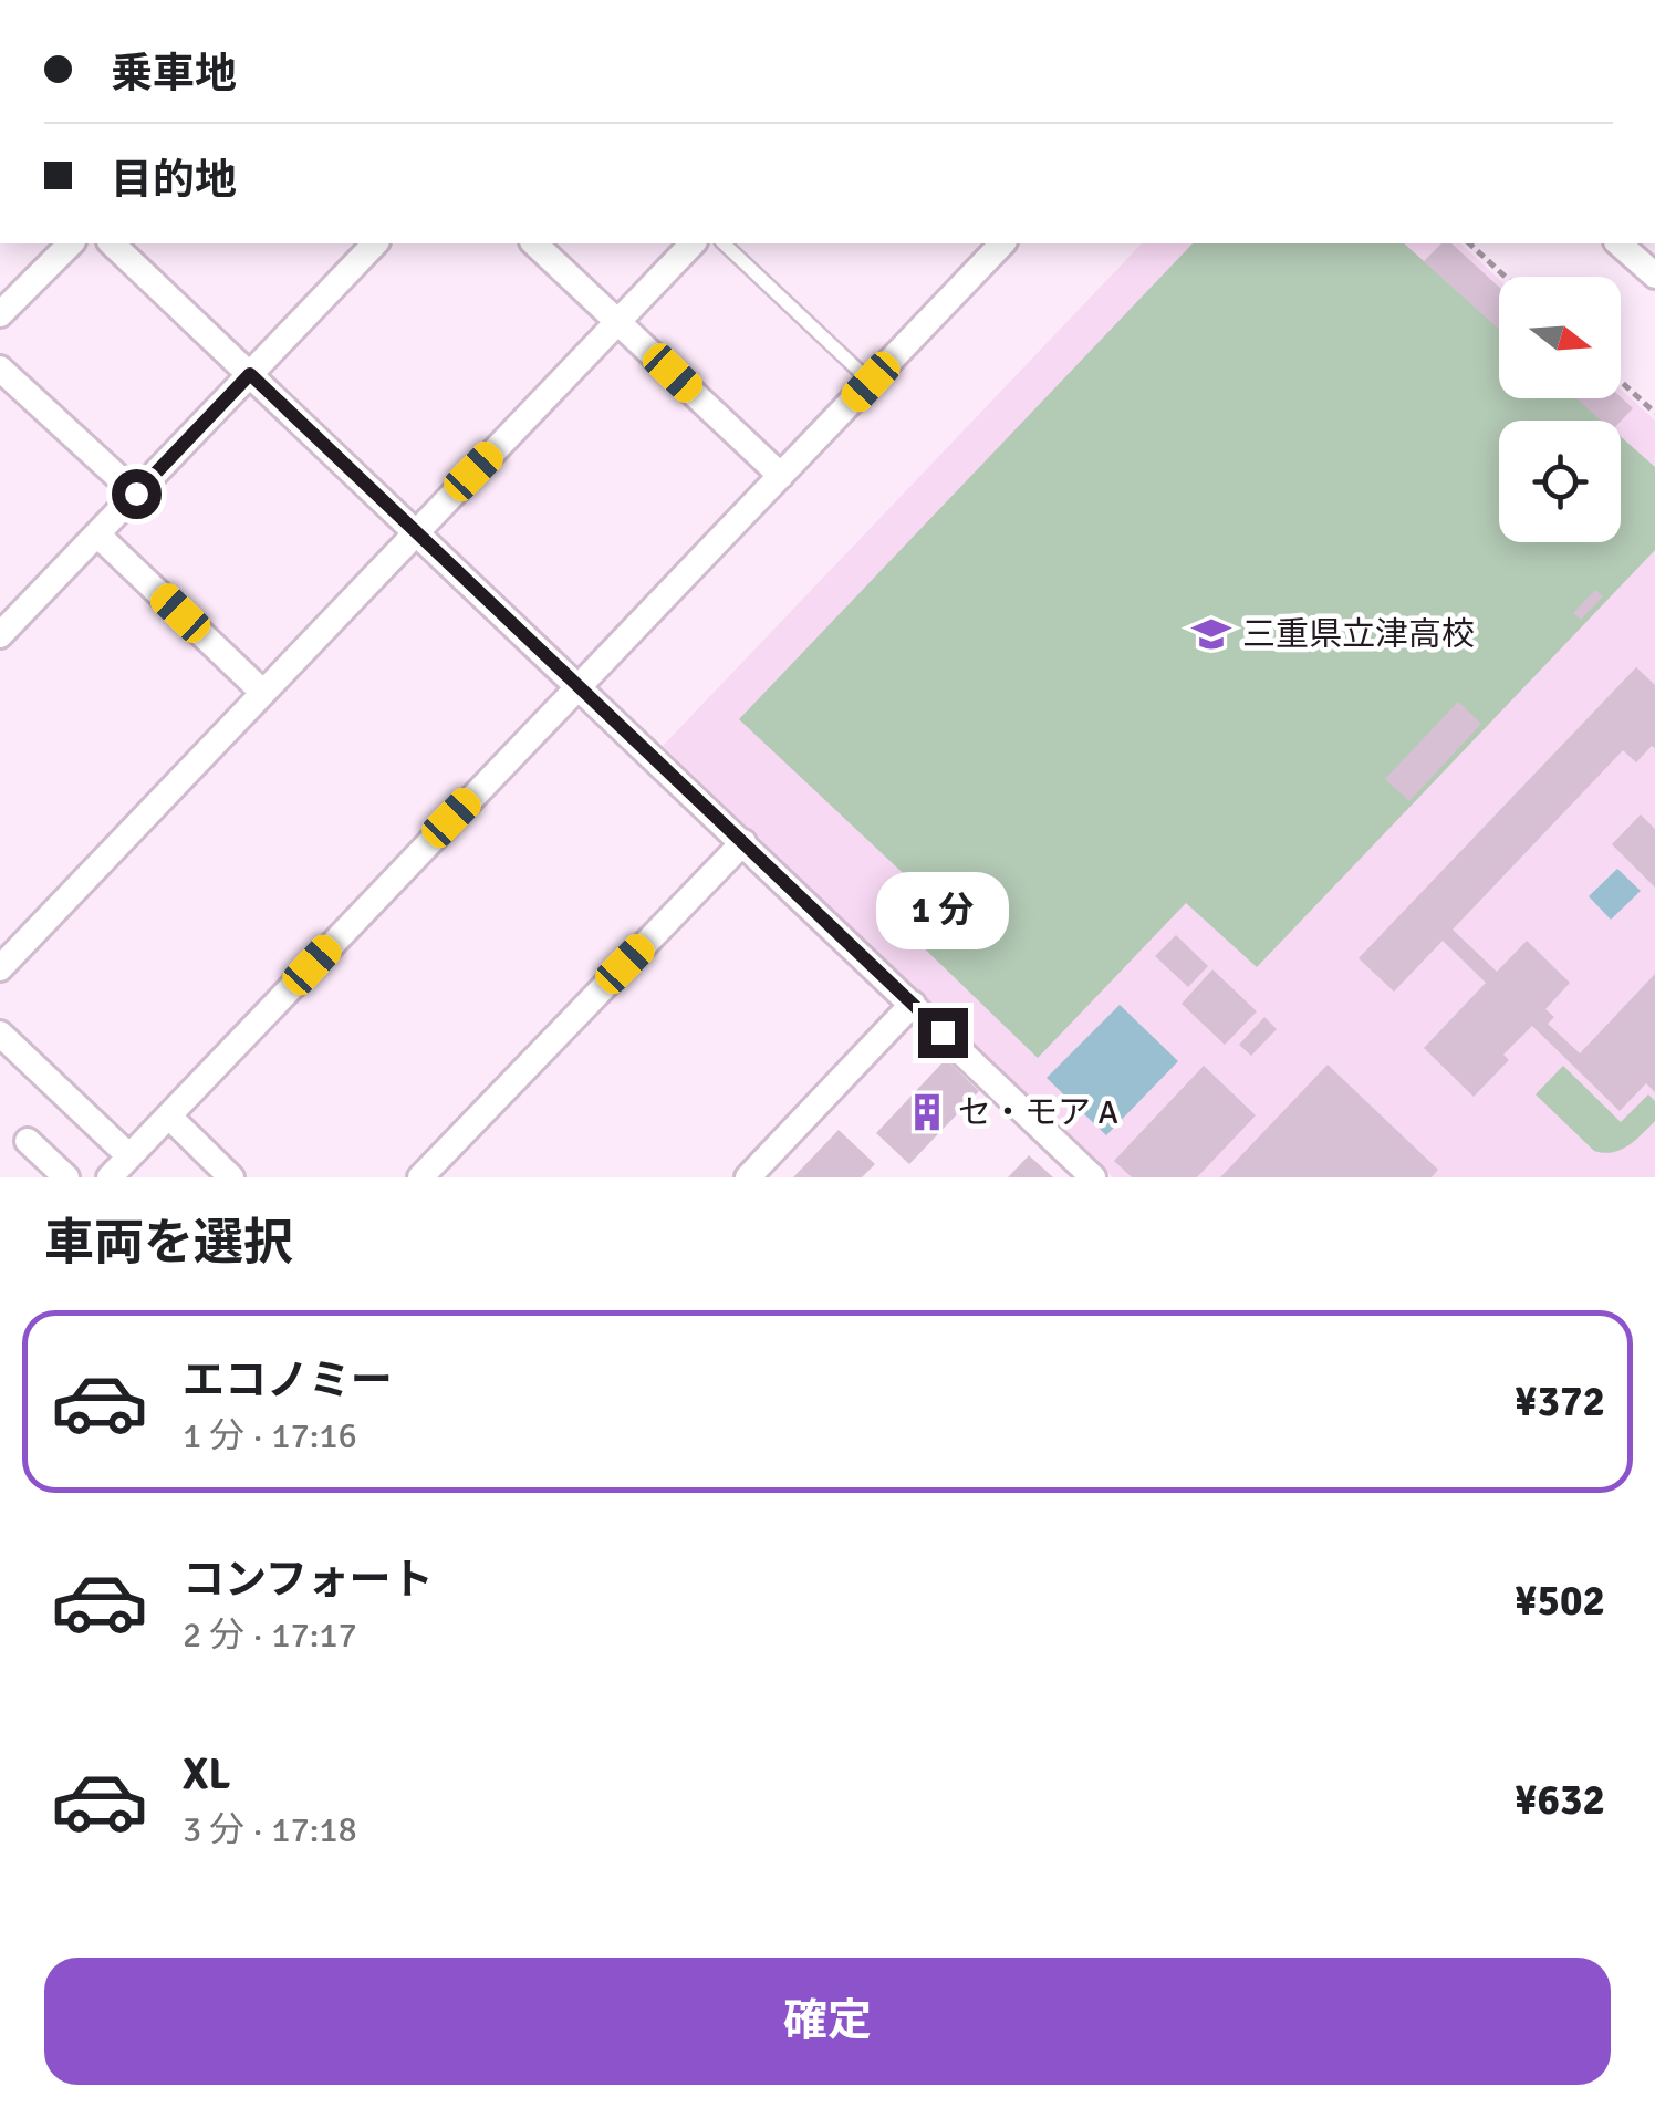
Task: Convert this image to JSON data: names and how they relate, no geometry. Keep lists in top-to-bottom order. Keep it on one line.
{"places":{"school or university":["三重県立津高校"],"building":["セ・モア A"]},"north":"right","page":{"banner":["乗車地","目的地"],"bubble":"1 分","heading":"車両を選択","list":[{"name":"エコノミー","note":"1 分 · 17:16","value":"¥372"},{"name":"コンフォート","note":"2 分 · 17:17","value":"¥502"},{"name":"XL","note":"3 分 · 17:18","value":"¥632"}],"buttons":"確定"}}
